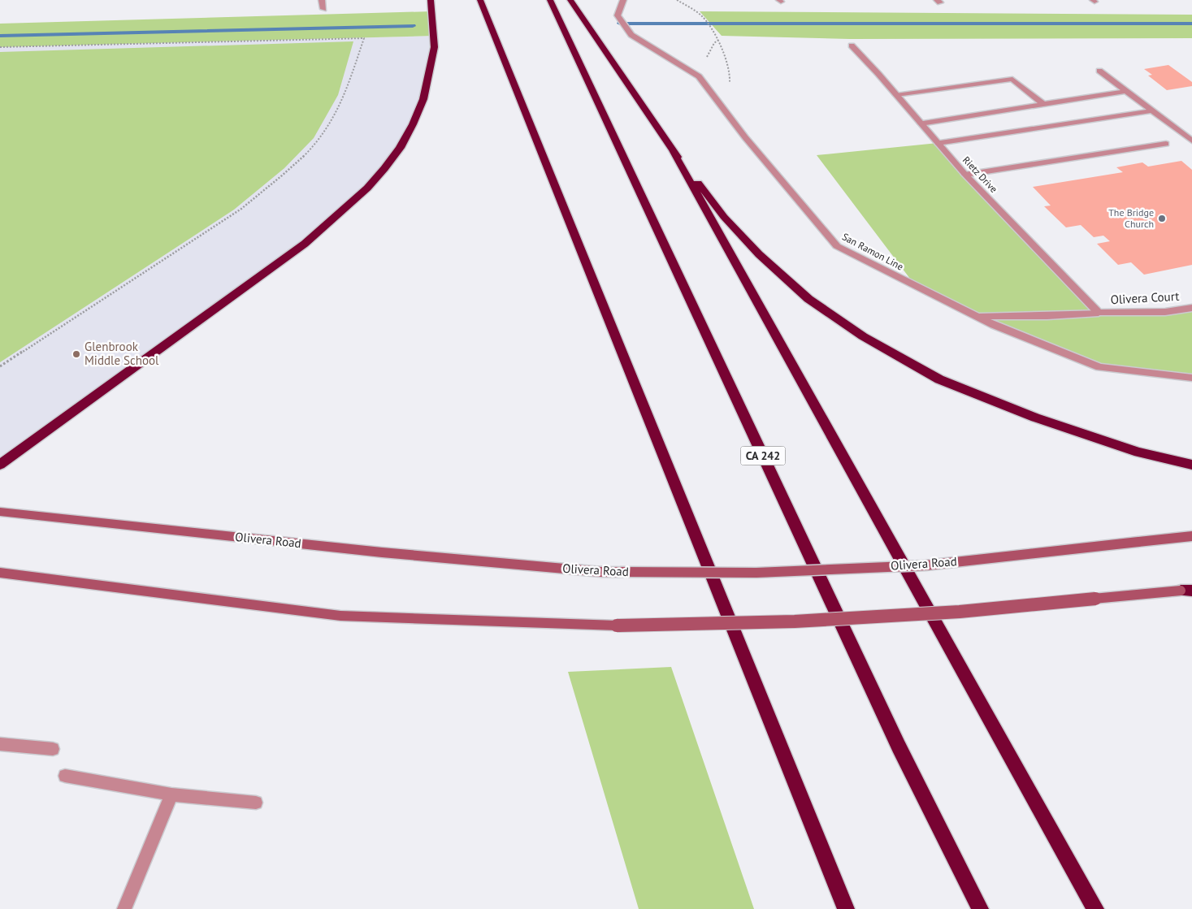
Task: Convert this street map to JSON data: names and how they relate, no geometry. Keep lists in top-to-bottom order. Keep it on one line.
{"streets":{"highway":["CA 242"],"street":["Rietz Drive","San Ramon Line","Olivera Court","Olivera Road"]},"crossings":[["Rietz Drive","Olivera Court"],["San Ramon Line","Olivera Court"]],"places":["The Bridge Church","Glenbrook Middle School"]}
